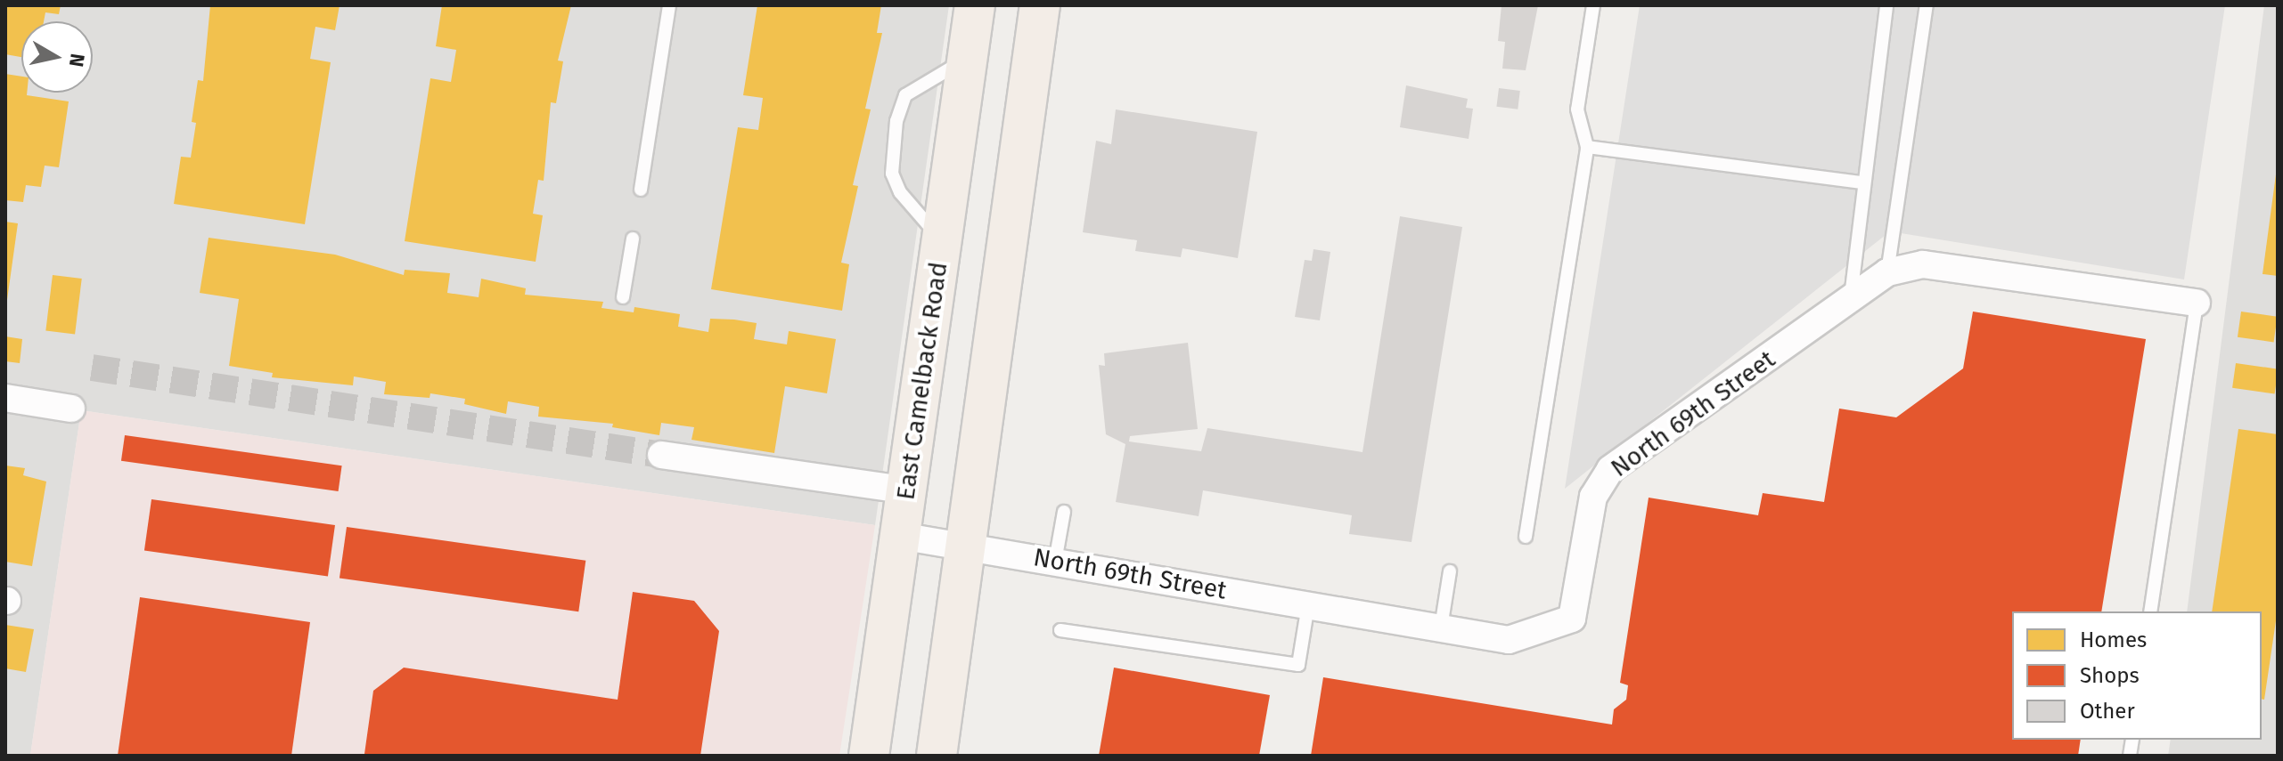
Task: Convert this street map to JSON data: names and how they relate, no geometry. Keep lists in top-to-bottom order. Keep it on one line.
{"streets":{"main road":["East Camelback Road"],"street":["North 69th Street"]},"crossings":[["East Camelback Road","North 69th Street"]],"legend":["Homes","Shops","Other"],"north":"right"}
